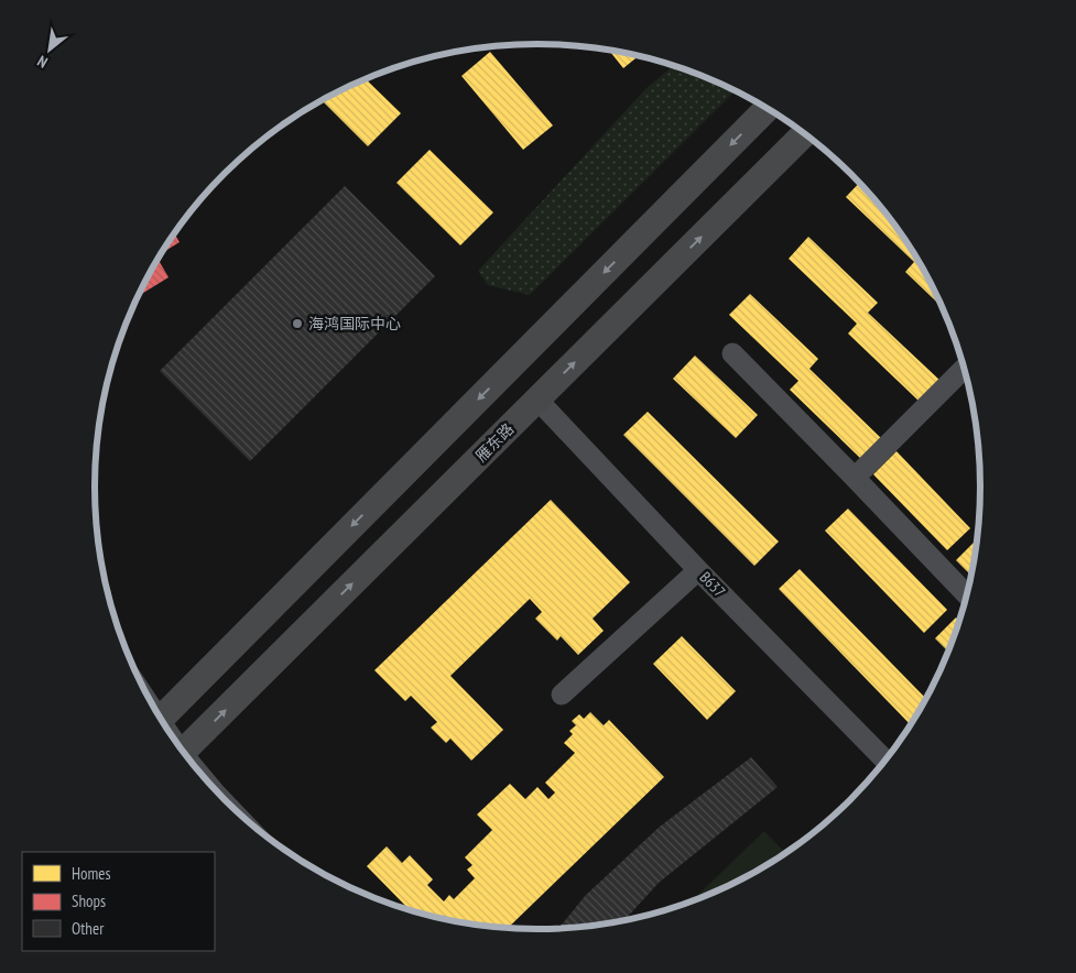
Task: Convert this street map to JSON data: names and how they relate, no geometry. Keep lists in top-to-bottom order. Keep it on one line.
{"streets":{"main road":["雁东路"],"street":["B637"]},"crossings":[["雁东路","B637"]],"places":["海鸿国际中心"],"legend":["Homes","Shops","Other"],"north":"bottom left"}
